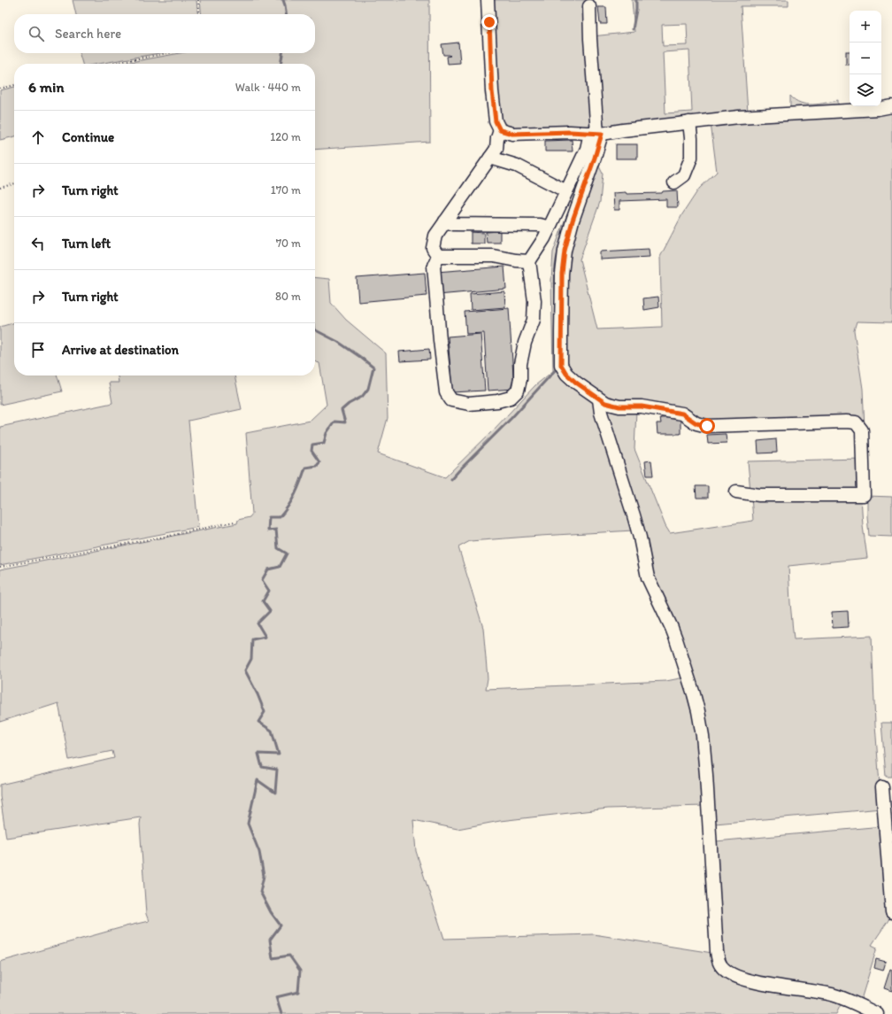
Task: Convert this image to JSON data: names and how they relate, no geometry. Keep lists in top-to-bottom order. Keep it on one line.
{"page":{"map_buttons":["+","−"],"search":"Search here","heading":["6 min","Walk · 440 m"],"list":[["Continue","120 m"],["Turn right","170 m"],["Turn left","70 m"],["Turn right","80 m"],"Arrive at destination"]}}
